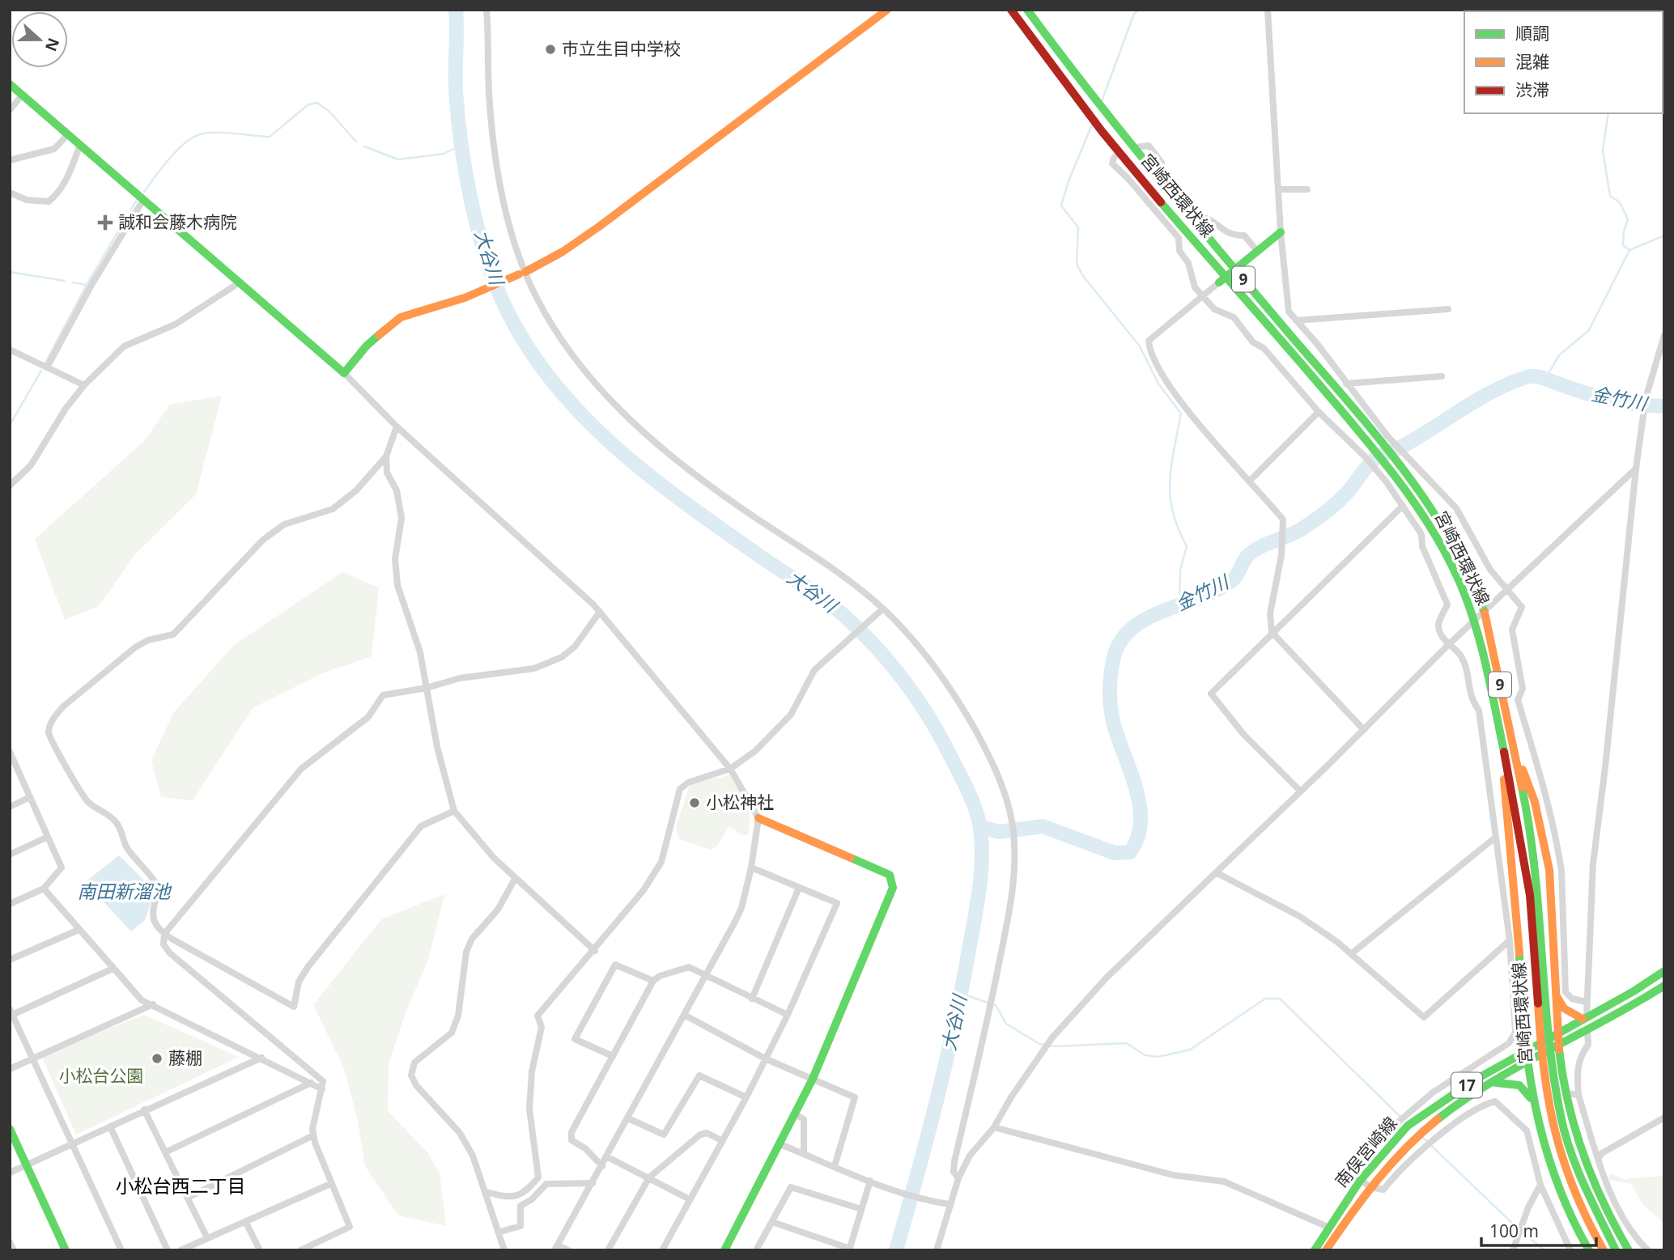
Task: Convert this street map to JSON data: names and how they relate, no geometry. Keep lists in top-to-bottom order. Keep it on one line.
{"streets":{"main road":["宮崎西環状線","9","17","南俣宮崎線"]},"districts":["小松台西二丁目"],"water":["大谷川","金竹川","南田新溜池"],"parks":["小松台公園"],"places":{"other":["市立生目中学校","小松神社","藤棚"],"health":["誠和会藤木病院"]},"legend":["順調","混雑","渋滞"],"scale_bar":"100 m","north":"right"}
